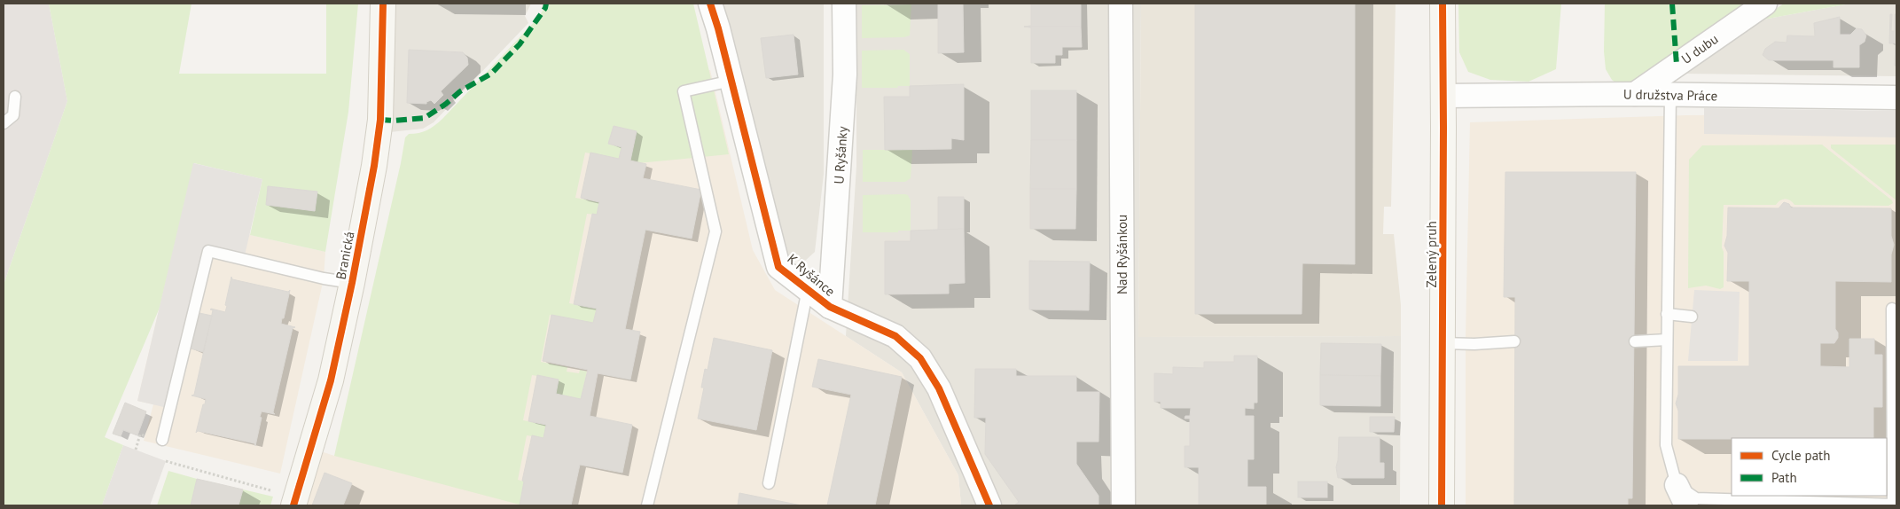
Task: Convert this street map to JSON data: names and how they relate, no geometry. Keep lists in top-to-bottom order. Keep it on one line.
{"streets":{"street":["U dubu","U družstva Práce","U Ryšánky","Nad Ryšánkou","Zelený pruh","Branická","K Ryšánce"]},"crossings":[["U dubu","U družstva Práce"],["U družstva Práce","Zelený pruh"],["U Ryšánky","K Ryšánce"]],"legend":["Cycle path","Path"]}
